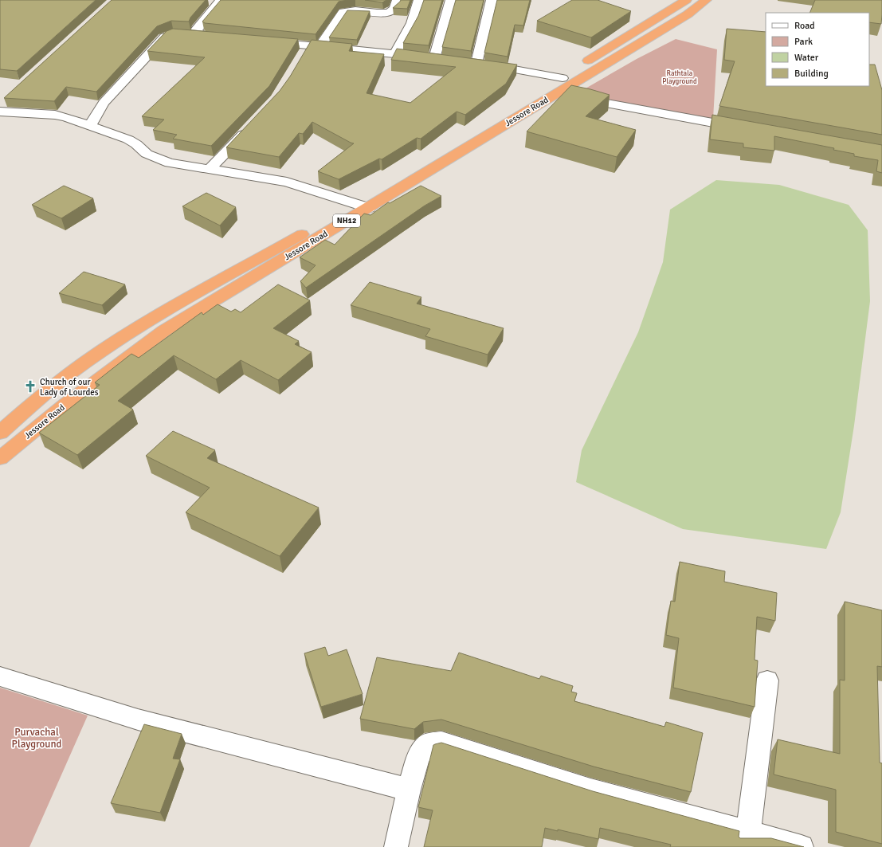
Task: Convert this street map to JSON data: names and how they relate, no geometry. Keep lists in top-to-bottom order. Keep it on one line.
{"streets":{"highway":["Jessore Road","NH12"]},"parks":["Rathtala Playground","Purvachal Playground"],"places":{"church":["Church of our Lady of Lourdes"]},"legend":["Road","Park","Water","Building"]}
